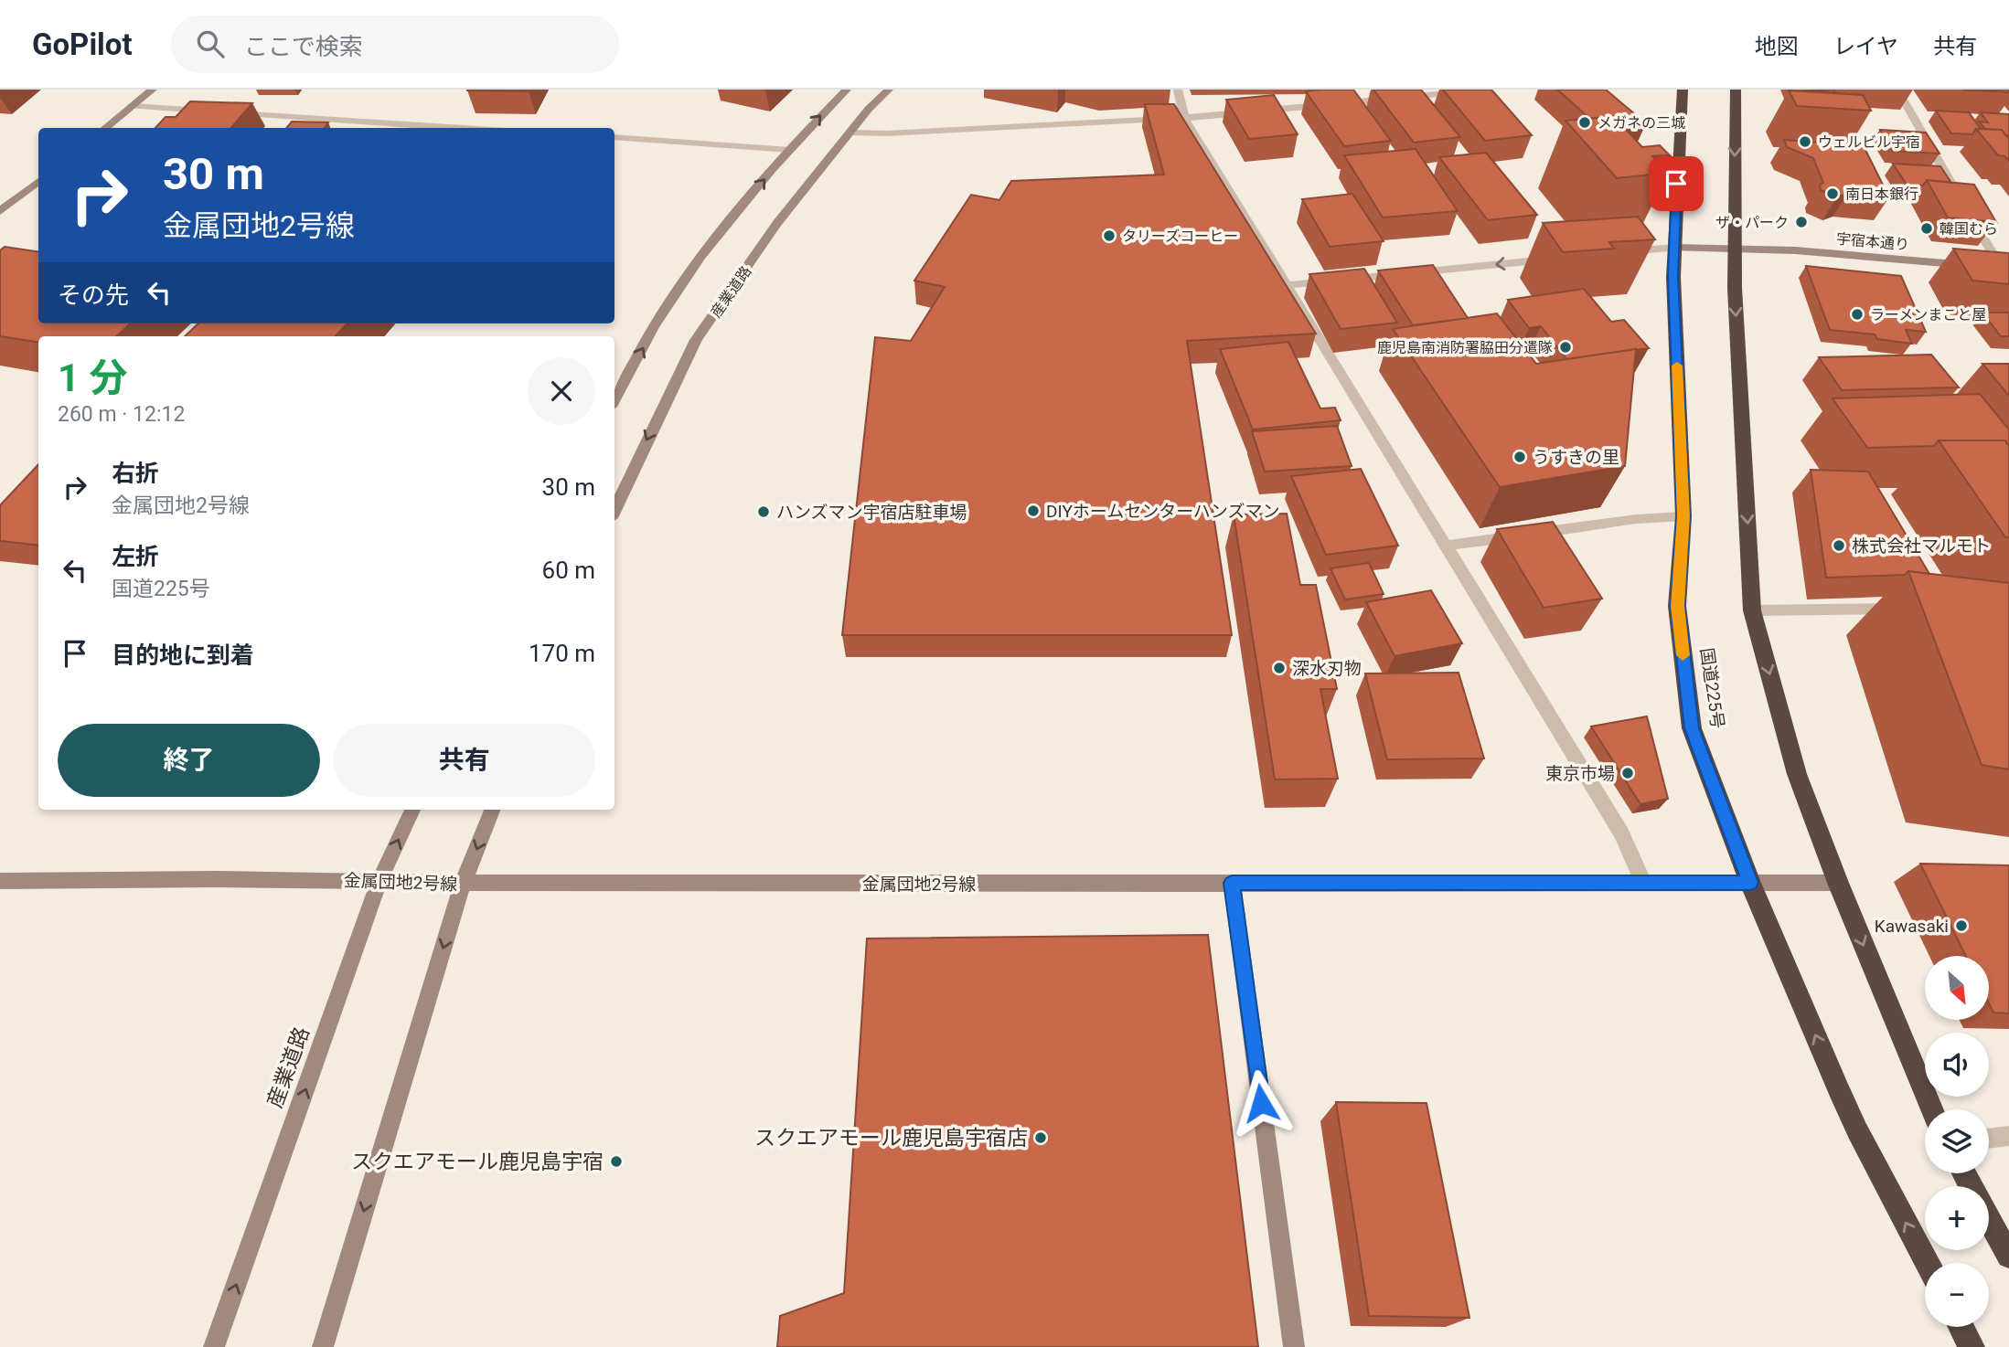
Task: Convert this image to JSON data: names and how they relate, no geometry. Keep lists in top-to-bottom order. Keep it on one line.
{"streets":{"highway":["国道225号"],"main road":["宇宿本通り","産業道路","金属団地2号線"]},"crossings":[["宇宿本通り","国道225号"],["産業道路","金属団地2号線"],["国道225号","金属団地2号線"]],"places":["メガネの三城","ウェルビル宇宿","南日本銀行","ザ・パーク","韓国むら","タリーズコーヒー","ラーメンまこと屋","鹿児島南消防署脇田分遣隊","うすきの里","DIYホームセンターハンズマン","ハンズマン宇宿店駐車場","株式会社マルモト","深水刃物","東京市場","Kawasaki","スクエアモール鹿児島宇宿店","スクエアモール鹿児島宇宿"],"north":"bottom right","page":{"header":"GoPilot","search":"ここで検索","nav":["地図","レイヤ","共有"],"turn":["30 m","金属団地2号線"],"then":"その先","heading":["1 分","260 m · 12:12"],"list":[{"name":"右折","note":"金属団地2号線","value":"30 m"},{"name":"左折","note":"国道225号","value":"60 m"},{"name":"目的地に到着","value":"170 m"}],"buttons":["終了","共有"],"map_buttons":["+","−"]}}
